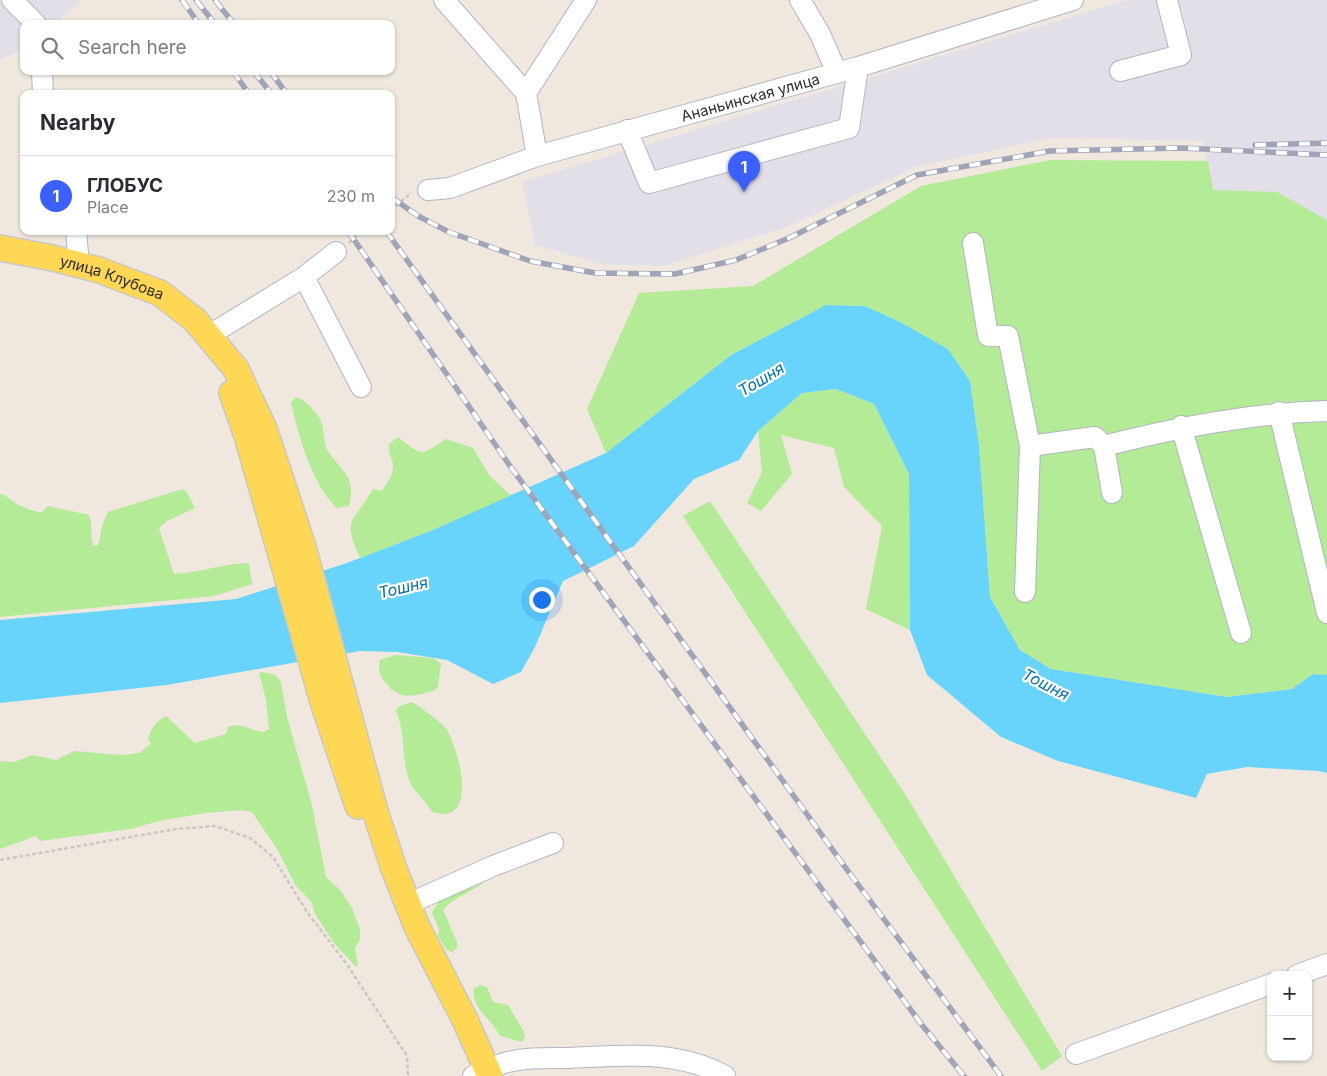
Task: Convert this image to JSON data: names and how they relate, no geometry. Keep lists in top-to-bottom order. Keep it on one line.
{"streets":{"main road":["улица Клубова"],"street":["Ананьинская улица"]},"water":["Тошня"],"page":{"search":"Search here","heading":"Nearby","pins":"1","list":[{"mark":"1","name":"ГЛОБУС","note":"Place","value":"230 m"}],"map_buttons":["+","−"]}}
